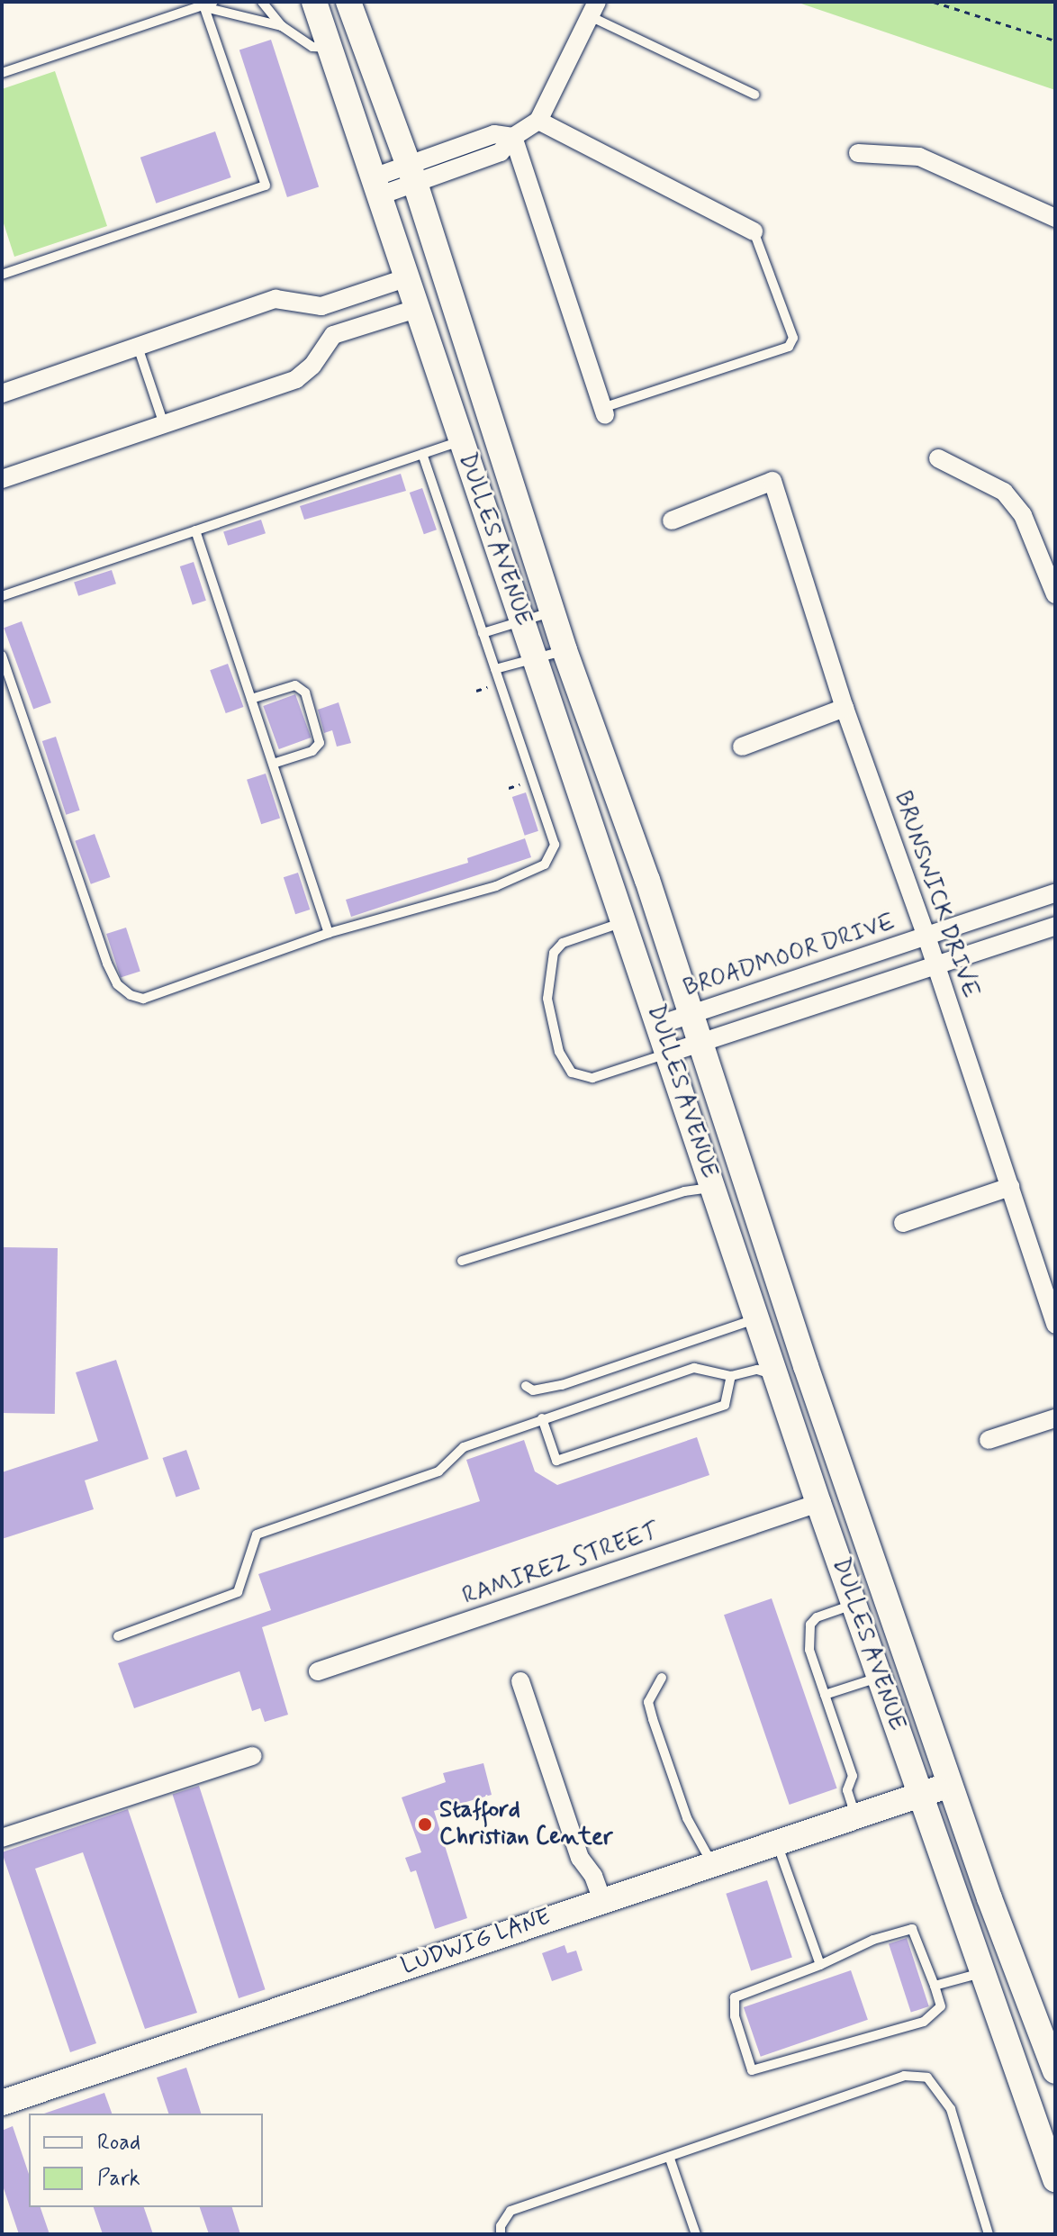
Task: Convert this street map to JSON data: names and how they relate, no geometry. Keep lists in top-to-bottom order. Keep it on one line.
{"streets":{"main road":["DULLES AVENUE","LUDWIG LANE"],"street":["BRUNSWICK DRIVE","BROADMOOR DRIVE","RAMIREZ STREET"]},"crossings":[["DULLES AVENUE","BROADMOOR DRIVE"],["DULLES AVENUE","RAMIREZ STREET"],["DULLES AVENUE","LUDWIG LANE"],["BRUNSWICK DRIVE","BROADMOOR DRIVE"]],"places":["Stafford Christian Center"],"legend":["Road","Park"]}
